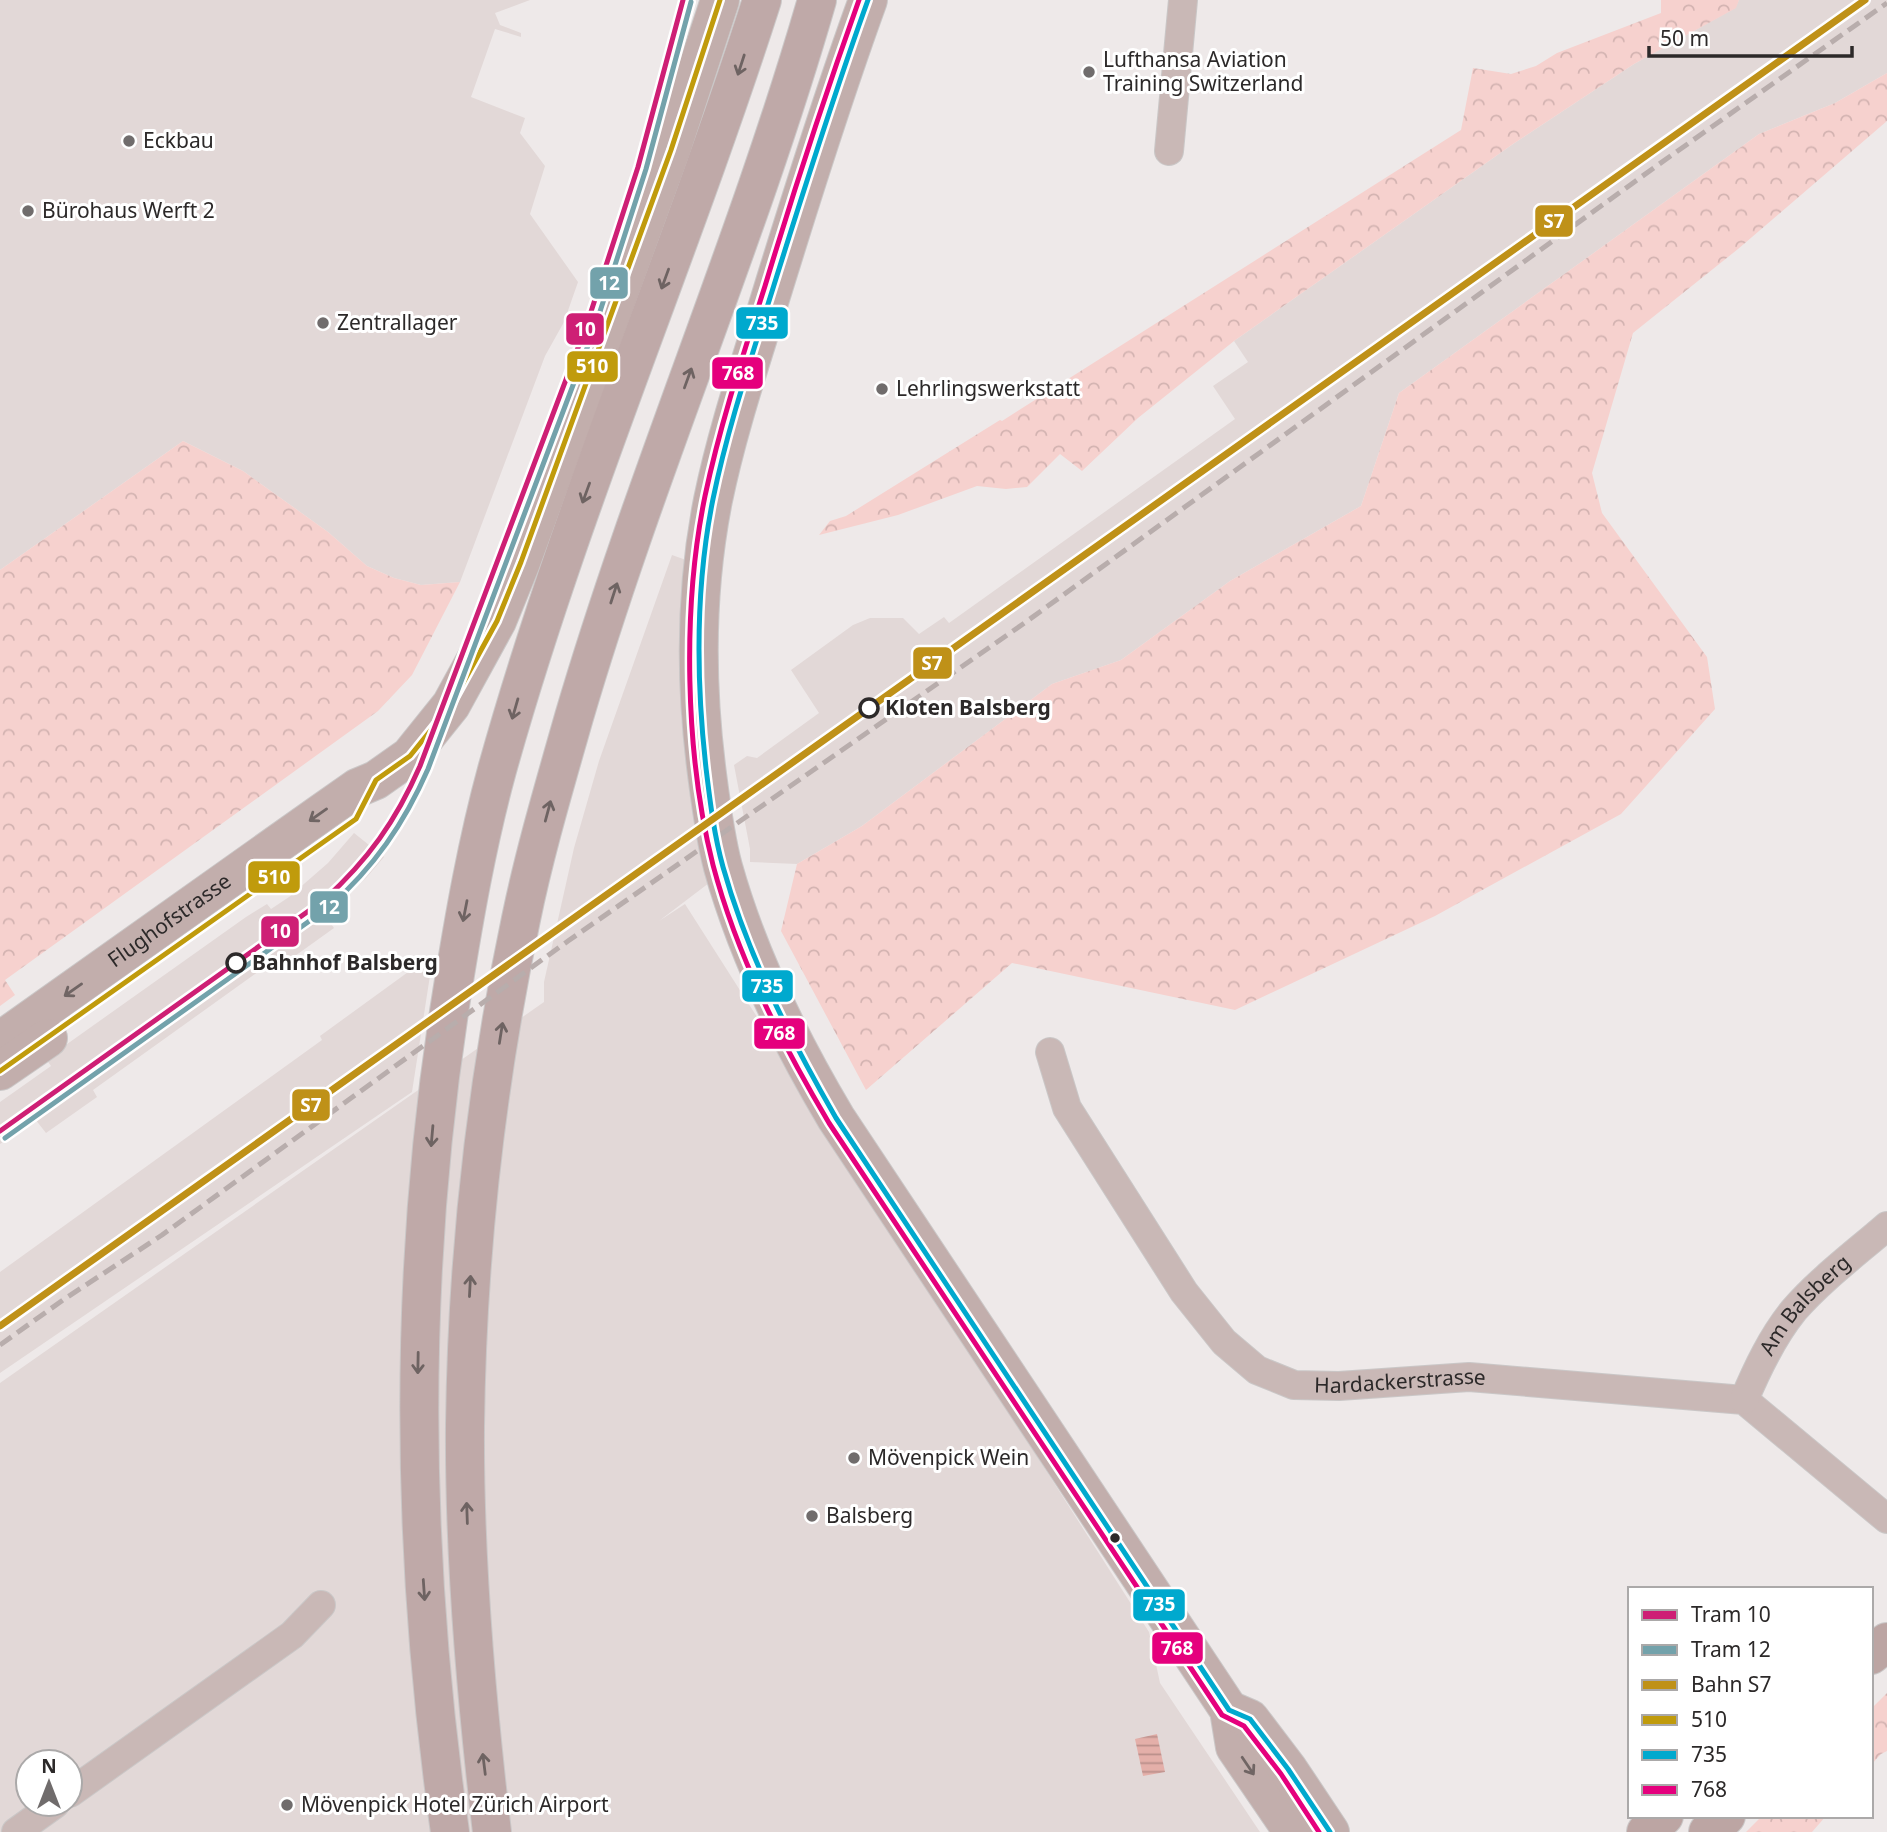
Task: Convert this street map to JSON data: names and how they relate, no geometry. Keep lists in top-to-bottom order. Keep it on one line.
{"streets":{"main road":["Flughofstrasse"],"street":["Am Balsberg","Hardackerstrasse"]},"crossings":[["Am Balsberg","Hardackerstrasse"]],"places":["Lufthansa Aviation Training Switzerland","Eckbau","Bürohaus Werft 2","Zentrallager","Lehrlingswerkstatt","Kloten Balsberg","Bahnhof Balsberg","Mövenpick Wein","Balsberg","Mövenpick Hotel Zürich Airport"],"lines":["tram line 10","rail line S7","transit line 510","transit line 735","transit line 768","tram line 12"],"legend":["Tram 10","Tram 12","Bahn S7","510","735","768"],"scale_bar":"50 m","north":"top"}
